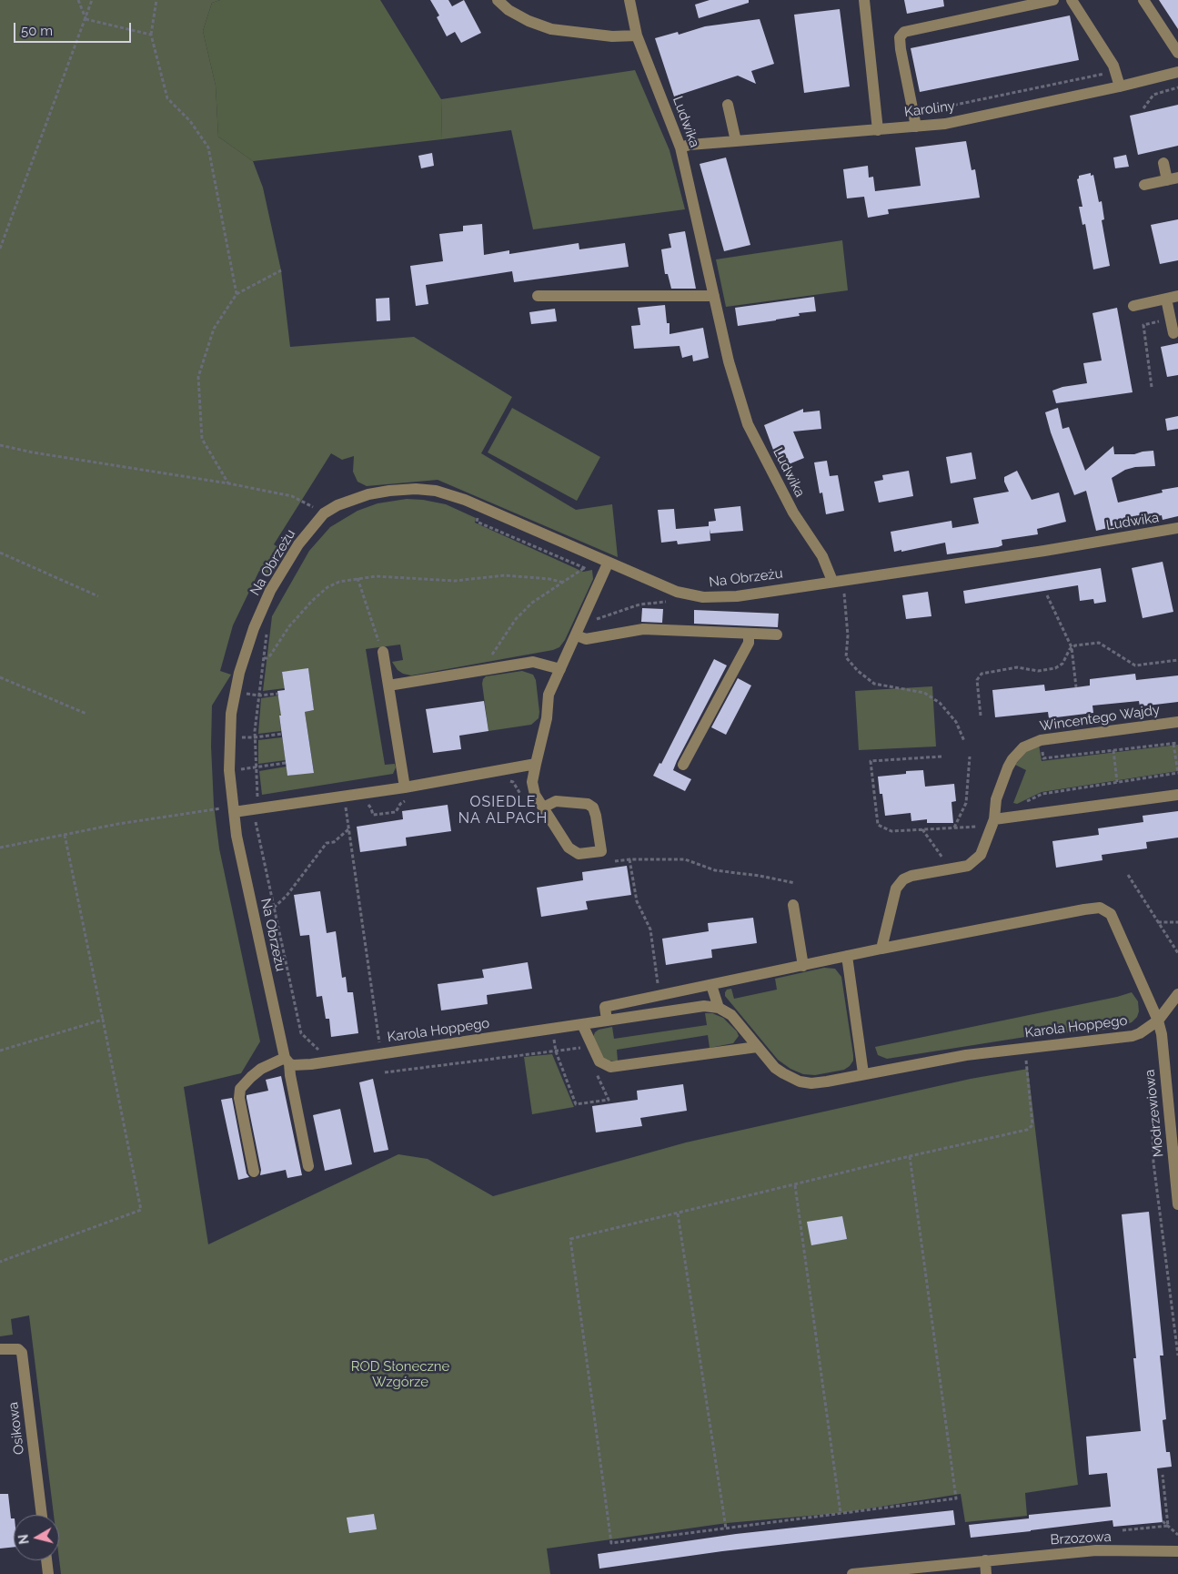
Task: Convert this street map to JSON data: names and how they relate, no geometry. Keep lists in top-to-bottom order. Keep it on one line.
{"streets":{"street":["Karoliny","Ludwika","Na Obrzeżu","Wincentego Wajdy","Karola Hoppego","Modrzewiowa","Osikowa","Brzozowa"]},"crossings":[["Karoliny","Ludwika"],["Ludwika","Na Obrzeżu"],["Na Obrzeżu","Karola Hoppego"],["Karola Hoppego","Modrzewiowa"]],"districts":["OSIEDLE NA ALPACH"],"parks":["ROD Słoneczne Wzgórze"],"scale_bar":"50 m","north":"left"}
